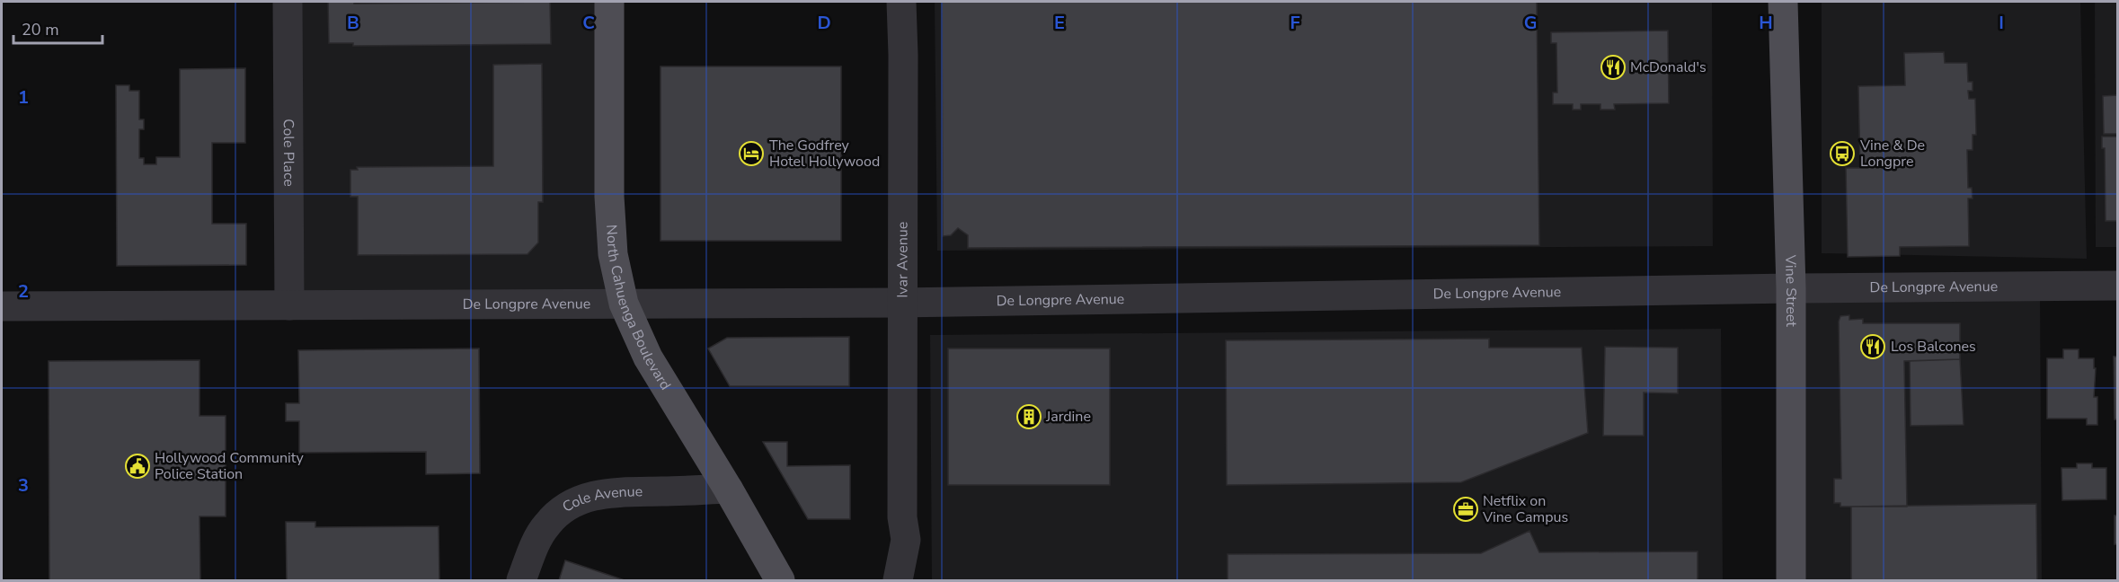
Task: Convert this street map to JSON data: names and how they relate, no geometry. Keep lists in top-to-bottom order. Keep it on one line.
{"streets":{"main road":["Vine Street","North Cahuenga Boulevard"],"street":["Cole Place","Ivar Avenue","De Longpre Avenue","Cole Avenue"]},"crossings":[["Cole Place","De Longpre Avenue"],["Ivar Avenue","De Longpre Avenue"],["De Longpre Avenue","Vine Street"],["De Longpre Avenue","North Cahuenga Boulevard"],["North Cahuenga Boulevard","Cole Avenue"]],"places":{"restaurant":["McDonald's","Los Balcones"],"hotel":["The Godfrey Hotel Hollywood"],"bus stop":["Vine & De Longpre"],"building":["Jardine"],"public building":["Hollywood Community Police Station"],"office":["Netflix on Vine Campus"]},"scale_bar":"20 m","grid":{"columns":["B","C","D","E","F","G","H","I"],"rows":["1","2","3"]}}
